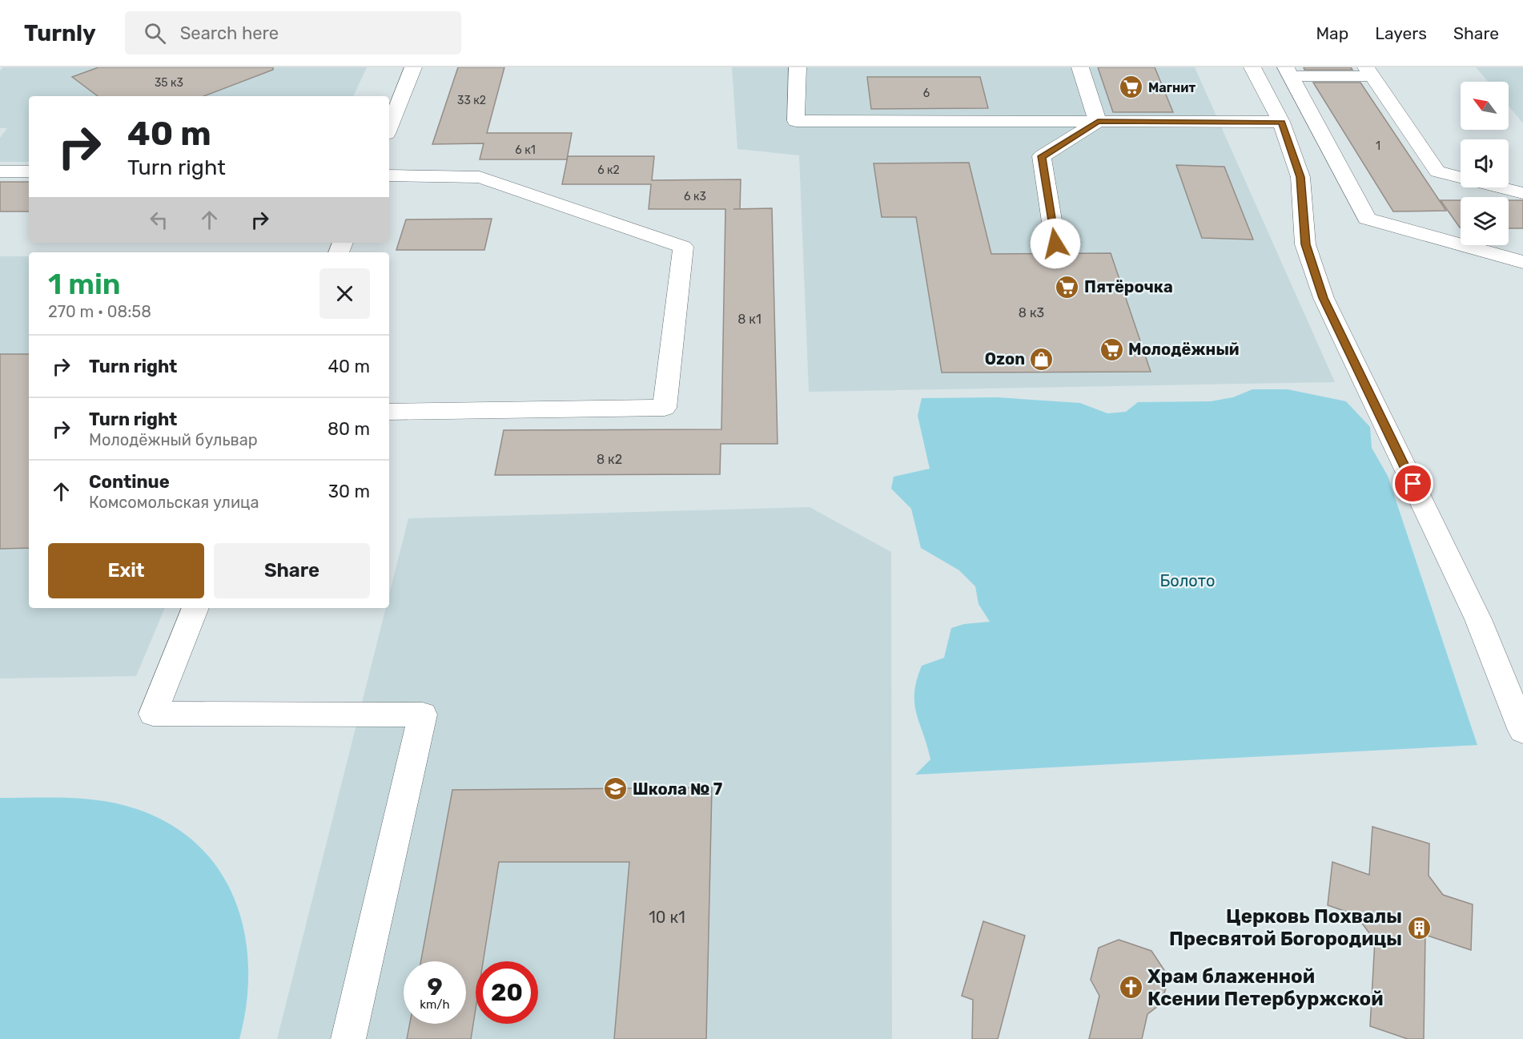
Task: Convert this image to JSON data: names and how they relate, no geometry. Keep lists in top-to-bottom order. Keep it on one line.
{"parks":["Болото"],"places":{"supermarket":["Магнит","Пятёрочка","Молодёжный"],"shop":["Ozon"],"school or university":["Школа № 7"],"building":["Церковь Похвалы Пресвятой Богородицы"],"church":["Храм блаженной Ксении Петербуржской"]},"house_numbers":["35 к3","6","33 к2","1","6 к1","6 к2","6 к3","8 к3","8 к1","8 к2","10 к1"],"north":"top left","page":{"header":"Turnly","search":"Search here","nav":["Map","Layers","Share"],"turn":["40 m","Turn right"],"heading":["1 min","270 m · 08:58"],"list":[{"name":"Turn right","value":"40 m"},{"name":"Turn right","note":"Молодёжный бульвар","value":"80 m"},{"name":"Continue","note":"Комсомольская улица","value":"30 m"}],"buttons":["Exit","Share"],"speed":"9 km/h","limit":"20"}}
